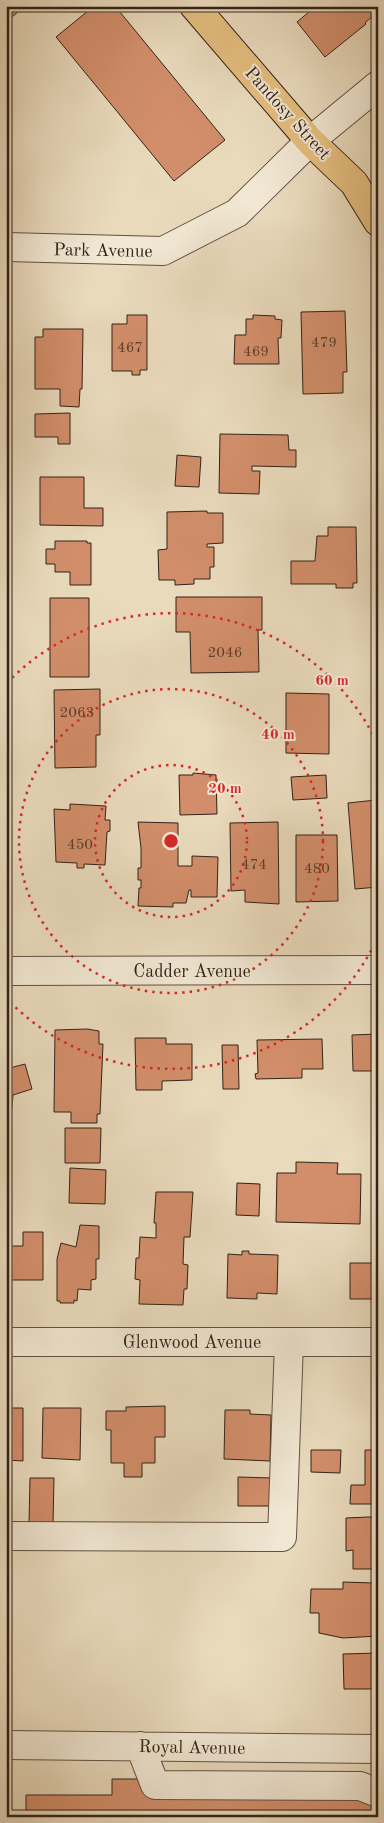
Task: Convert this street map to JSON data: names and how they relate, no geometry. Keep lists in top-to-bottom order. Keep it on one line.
{"streets":{"main road":["Pandosy Street"],"street":["Park Avenue","Cadder Avenue","Glenwood Avenue","Royal Avenue"]},"crossings":[["Pandosy Street","Park Avenue"]],"house_numbers":["479","467","469","2046","2063","450","474","480"],"rings":["60 m","40 m","20 m"]}
